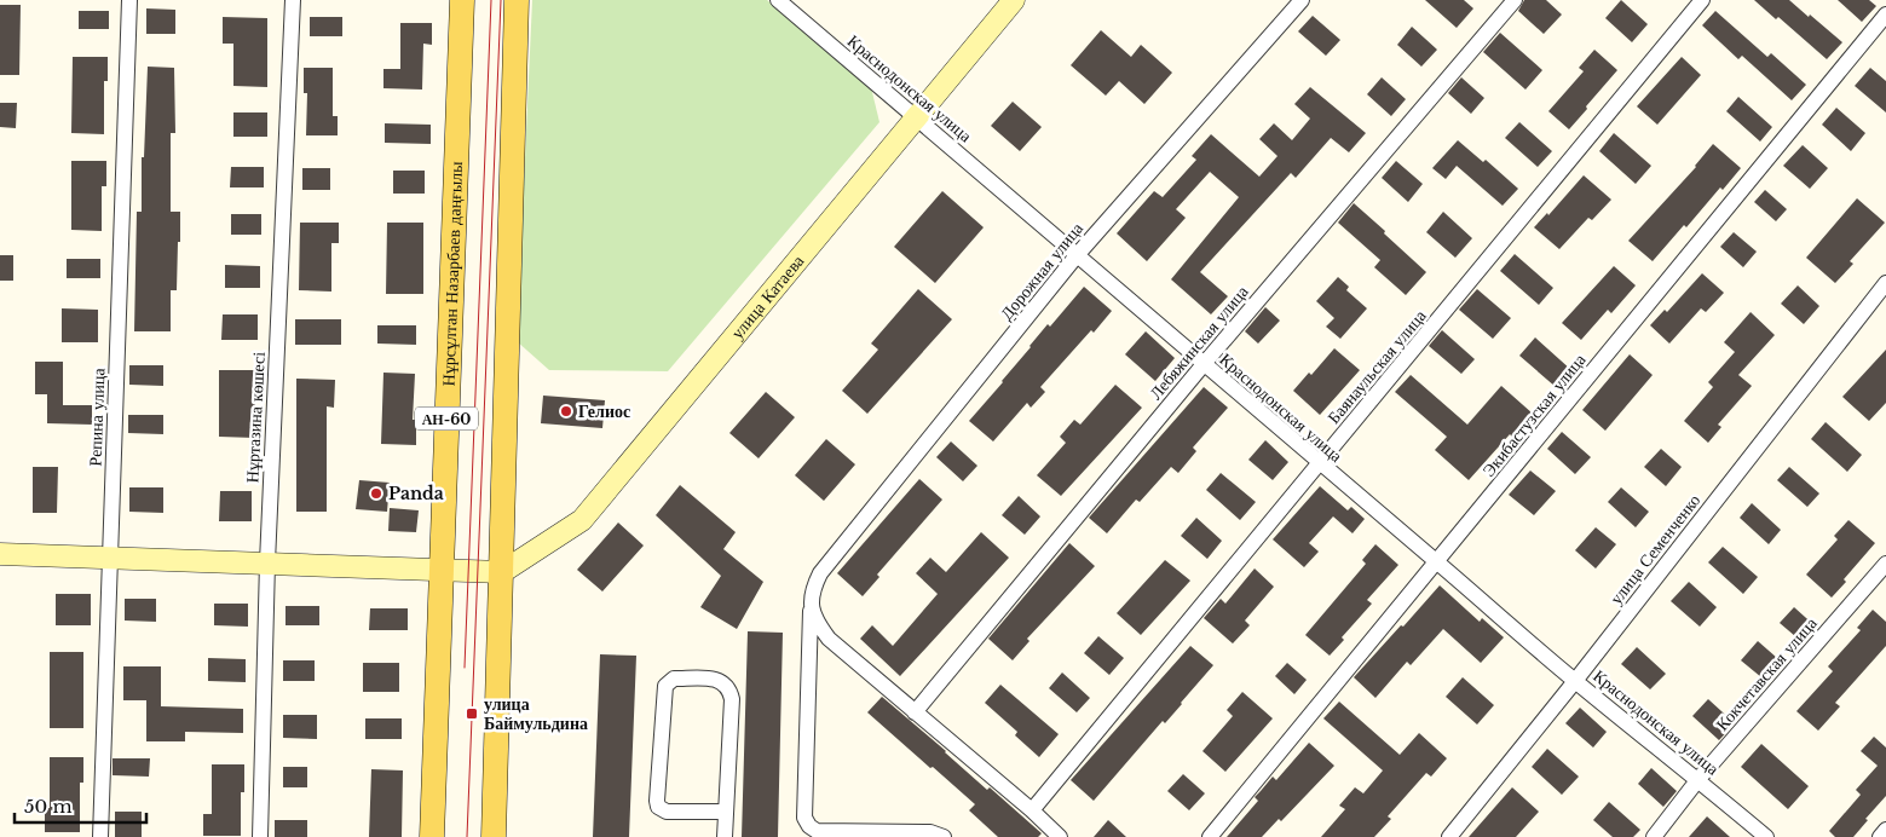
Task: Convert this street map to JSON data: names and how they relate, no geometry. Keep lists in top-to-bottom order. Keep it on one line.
{"streets":{"main road":["Нұрсұлтан Назарбаев даңғылы","АН-60"],"street":["Краснодонская улица","Дорожная улица","улица Катаева","Лебяжинская улица","Баянаульская улица","Экибастузская улица","Репина улица","Нұртазина көшесі","улица Семенченко","Кокчетавская улица"]},"crossings":[["Краснодонская улица","Дорожная улица"],["Краснодонская улица","улица Катаева"],["Краснодонская улица","Лебяжинская улица"],["Краснодонская улица","Баянаульская улица"],["Краснодонская улица","Экибастузская улица"],["Краснодонская улица","улица Семенченко"],["Краснодонская улица","Кокчетавская улица"]],"places":{"other":["Гелиос","Panda"],"transit":["улица Баймульдина"]},"scale_bar":"50 m"}
